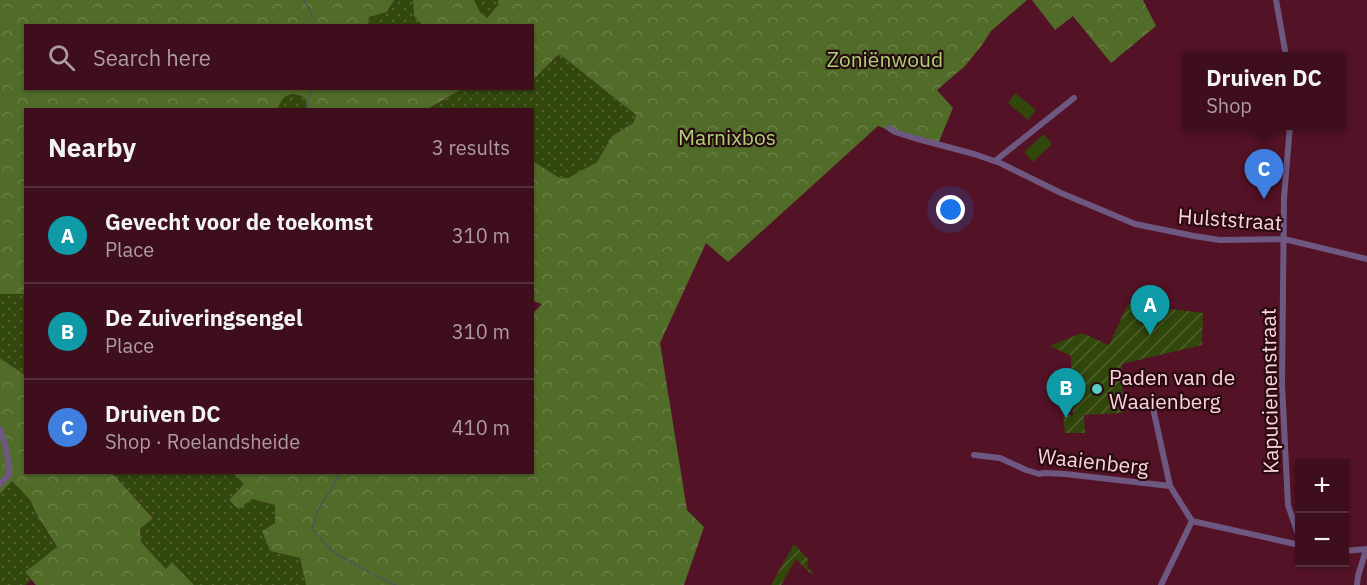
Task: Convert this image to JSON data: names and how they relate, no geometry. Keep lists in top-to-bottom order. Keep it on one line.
{"streets":{"street":["Hulststraat","Kapucienenstraat","Waaienberg"]},"crossings":[["Hulststraat","Kapucienenstraat"]],"parks":["Zoniënwoud","Marnixbos"],"places":["Paden van de Waaienberg"],"page":{"search":"Search here","popup":["Druiven DC","Shop"],"heading":["Nearby","3 results"],"pins":["C","A","B"],"list":[{"mark":"A","name":"Gevecht voor de toekomst","note":"Place","value":"310 m"},{"mark":"B","name":"De Zuiveringsengel","note":"Place","value":"310 m"},{"mark":"C","name":"Druiven DC","note":"Shop · Roelandsheide","value":"410 m"}],"map_buttons":["+","−"]}}
